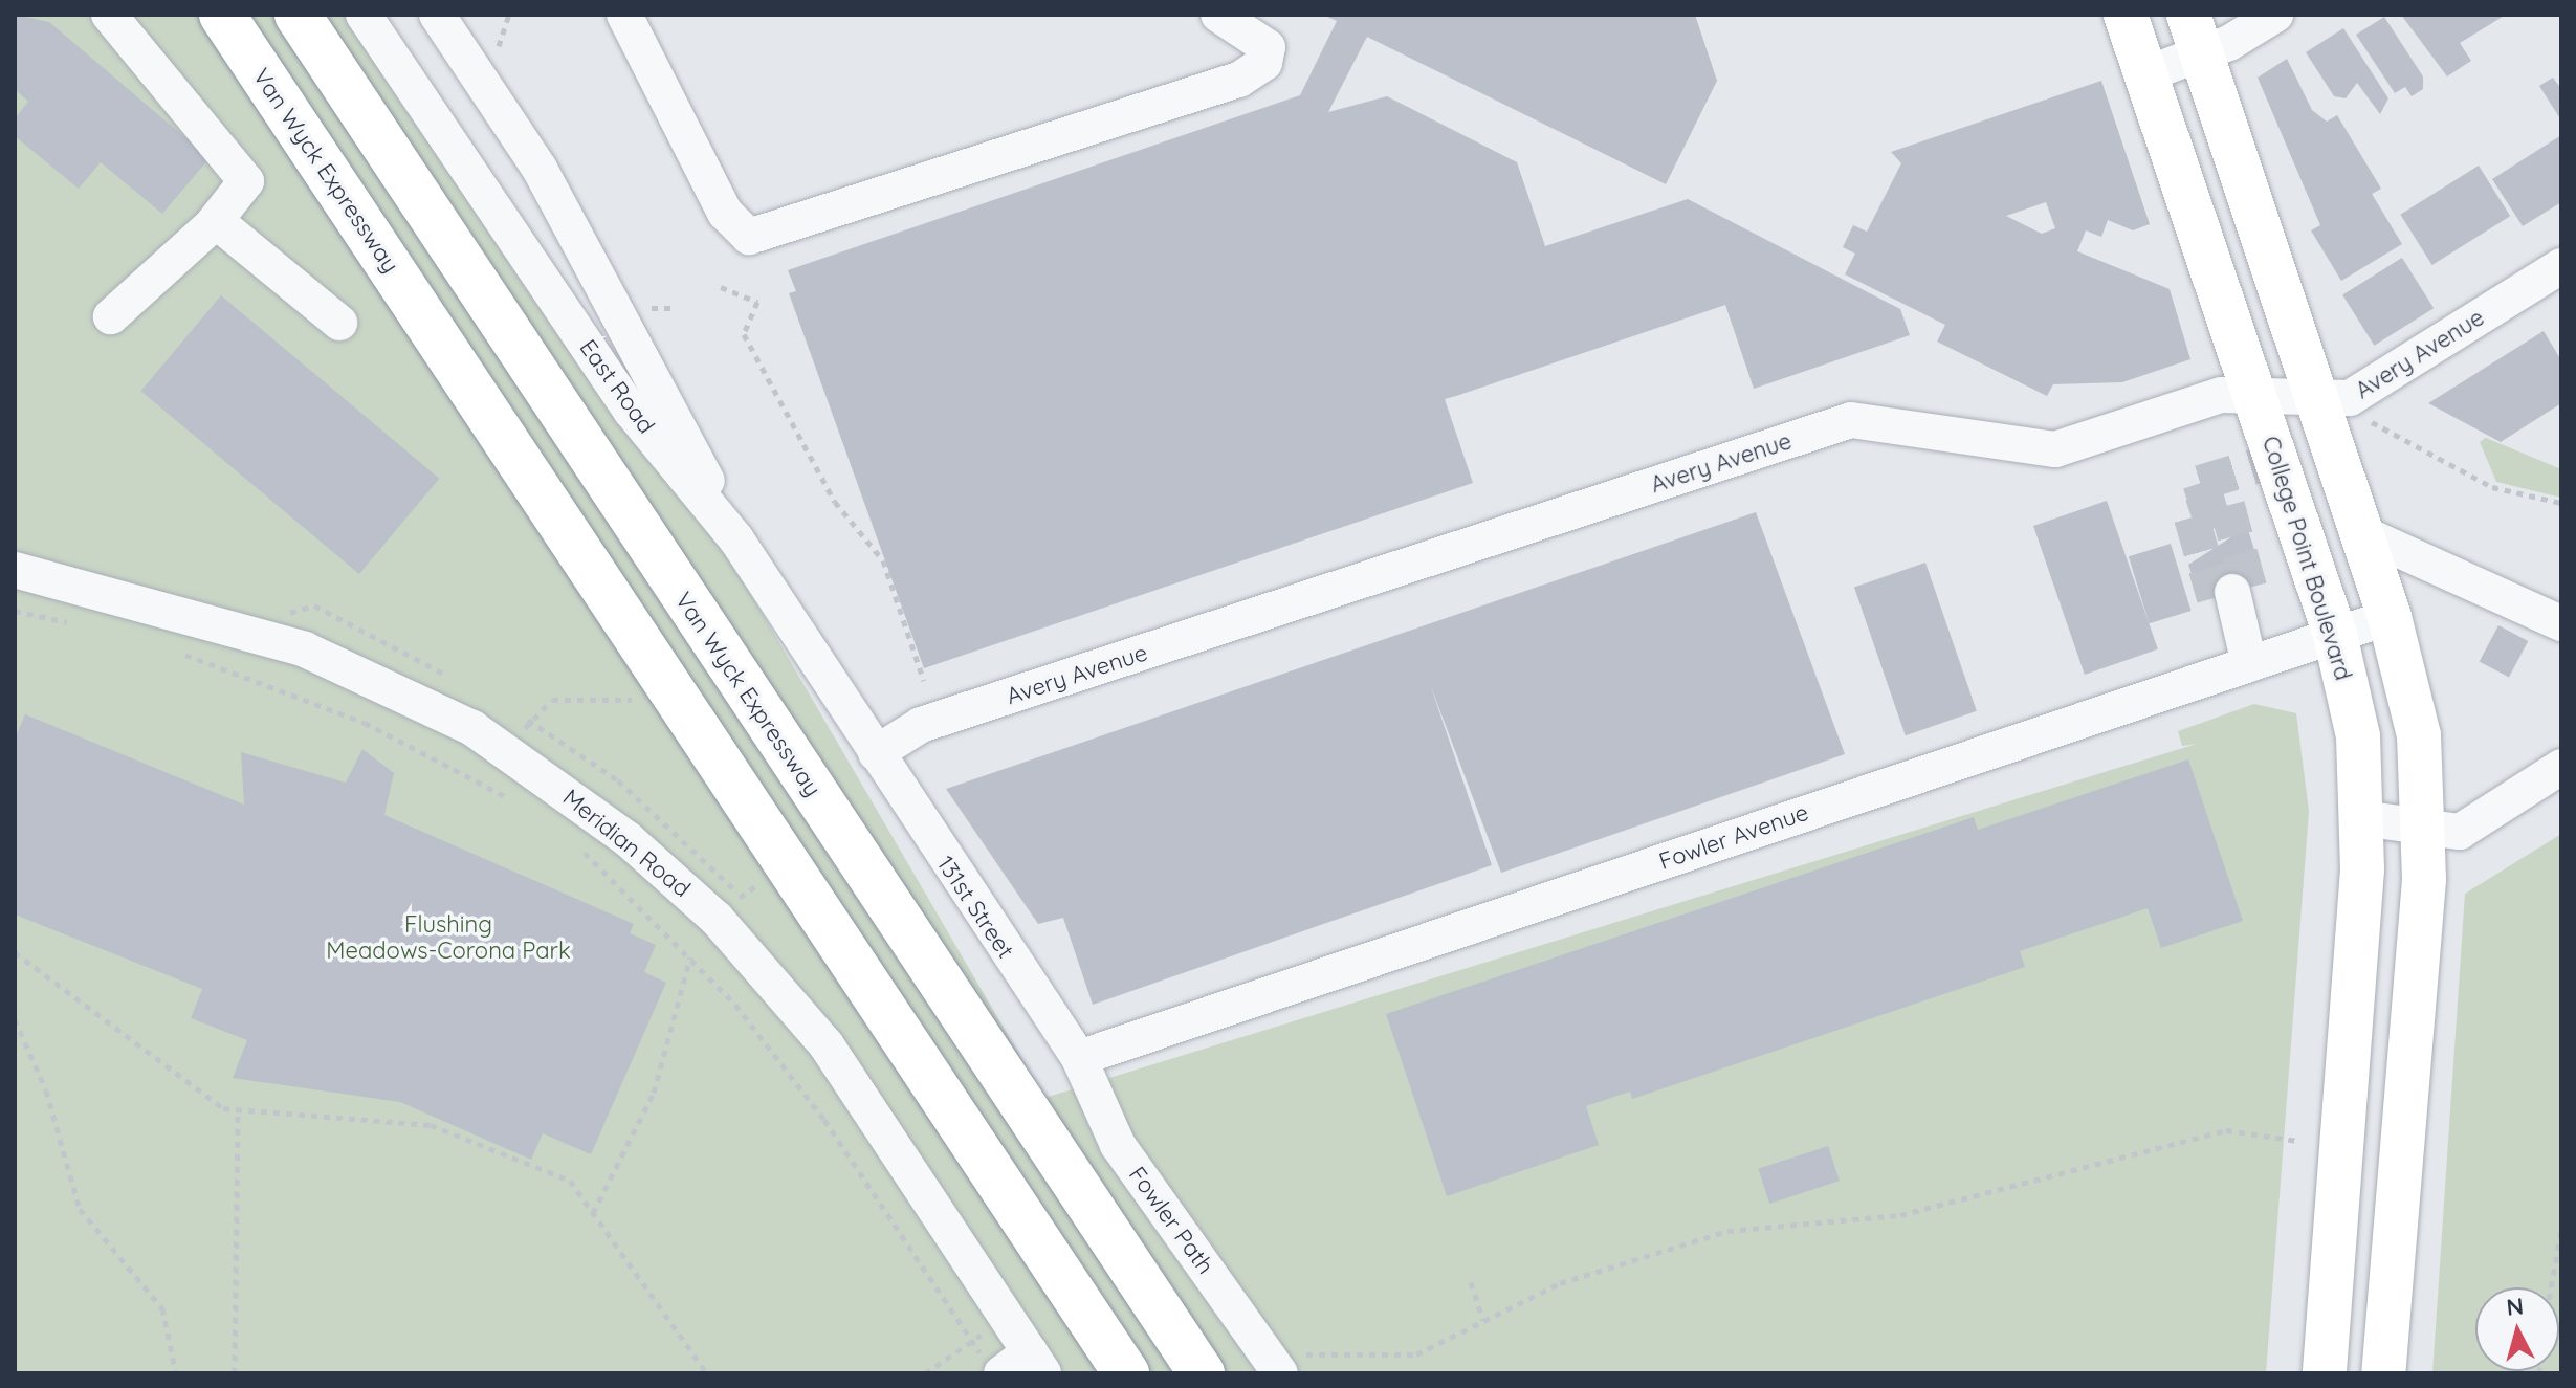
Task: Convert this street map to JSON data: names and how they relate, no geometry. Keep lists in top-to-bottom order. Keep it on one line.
{"streets":{"highway":["Van Wyck Expressway"],"main road":["College Point Boulevard"],"street":["Avery Avenue","East Road","Fowler Avenue","Meridian Road","131st Street","Fowler Path"]},"crossings":[["Avery Avenue","East Road"],["Avery Avenue","College Point Boulevard"],["Avery Avenue","131st Street"],["East Road","131st Street"],["College Point Boulevard","Fowler Avenue"],["Fowler Avenue","131st Street"],["Fowler Avenue","Fowler Path"],["131st Street","Fowler Path"]],"parks":["Flushing Meadows-Corona Park"],"north":"top"}
